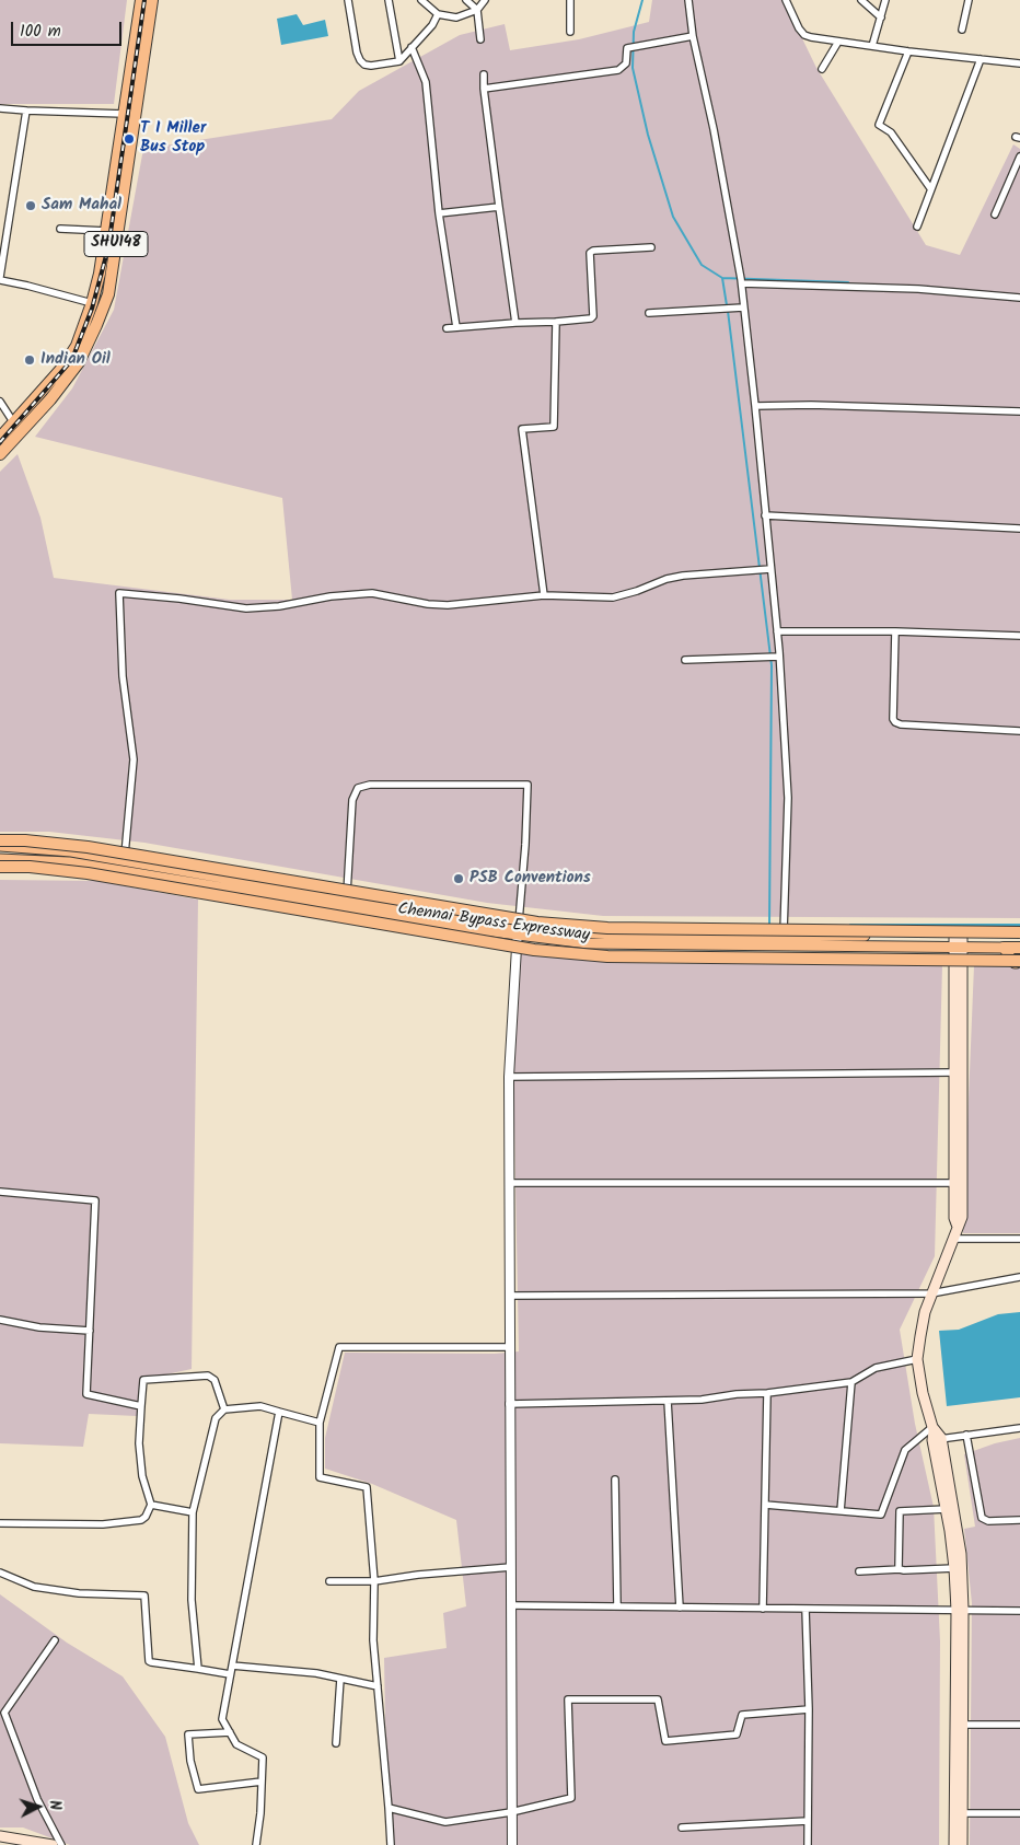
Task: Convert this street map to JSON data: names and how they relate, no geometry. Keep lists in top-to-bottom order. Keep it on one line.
{"streets":{"highway":["SHU148","Chennai Bypass Expressway"]},"places":["T I Miller Bus Stop","Sam Mahal","Indian Oil","PSB Conventions"],"scale_bar":"100 m","north":"right"}
